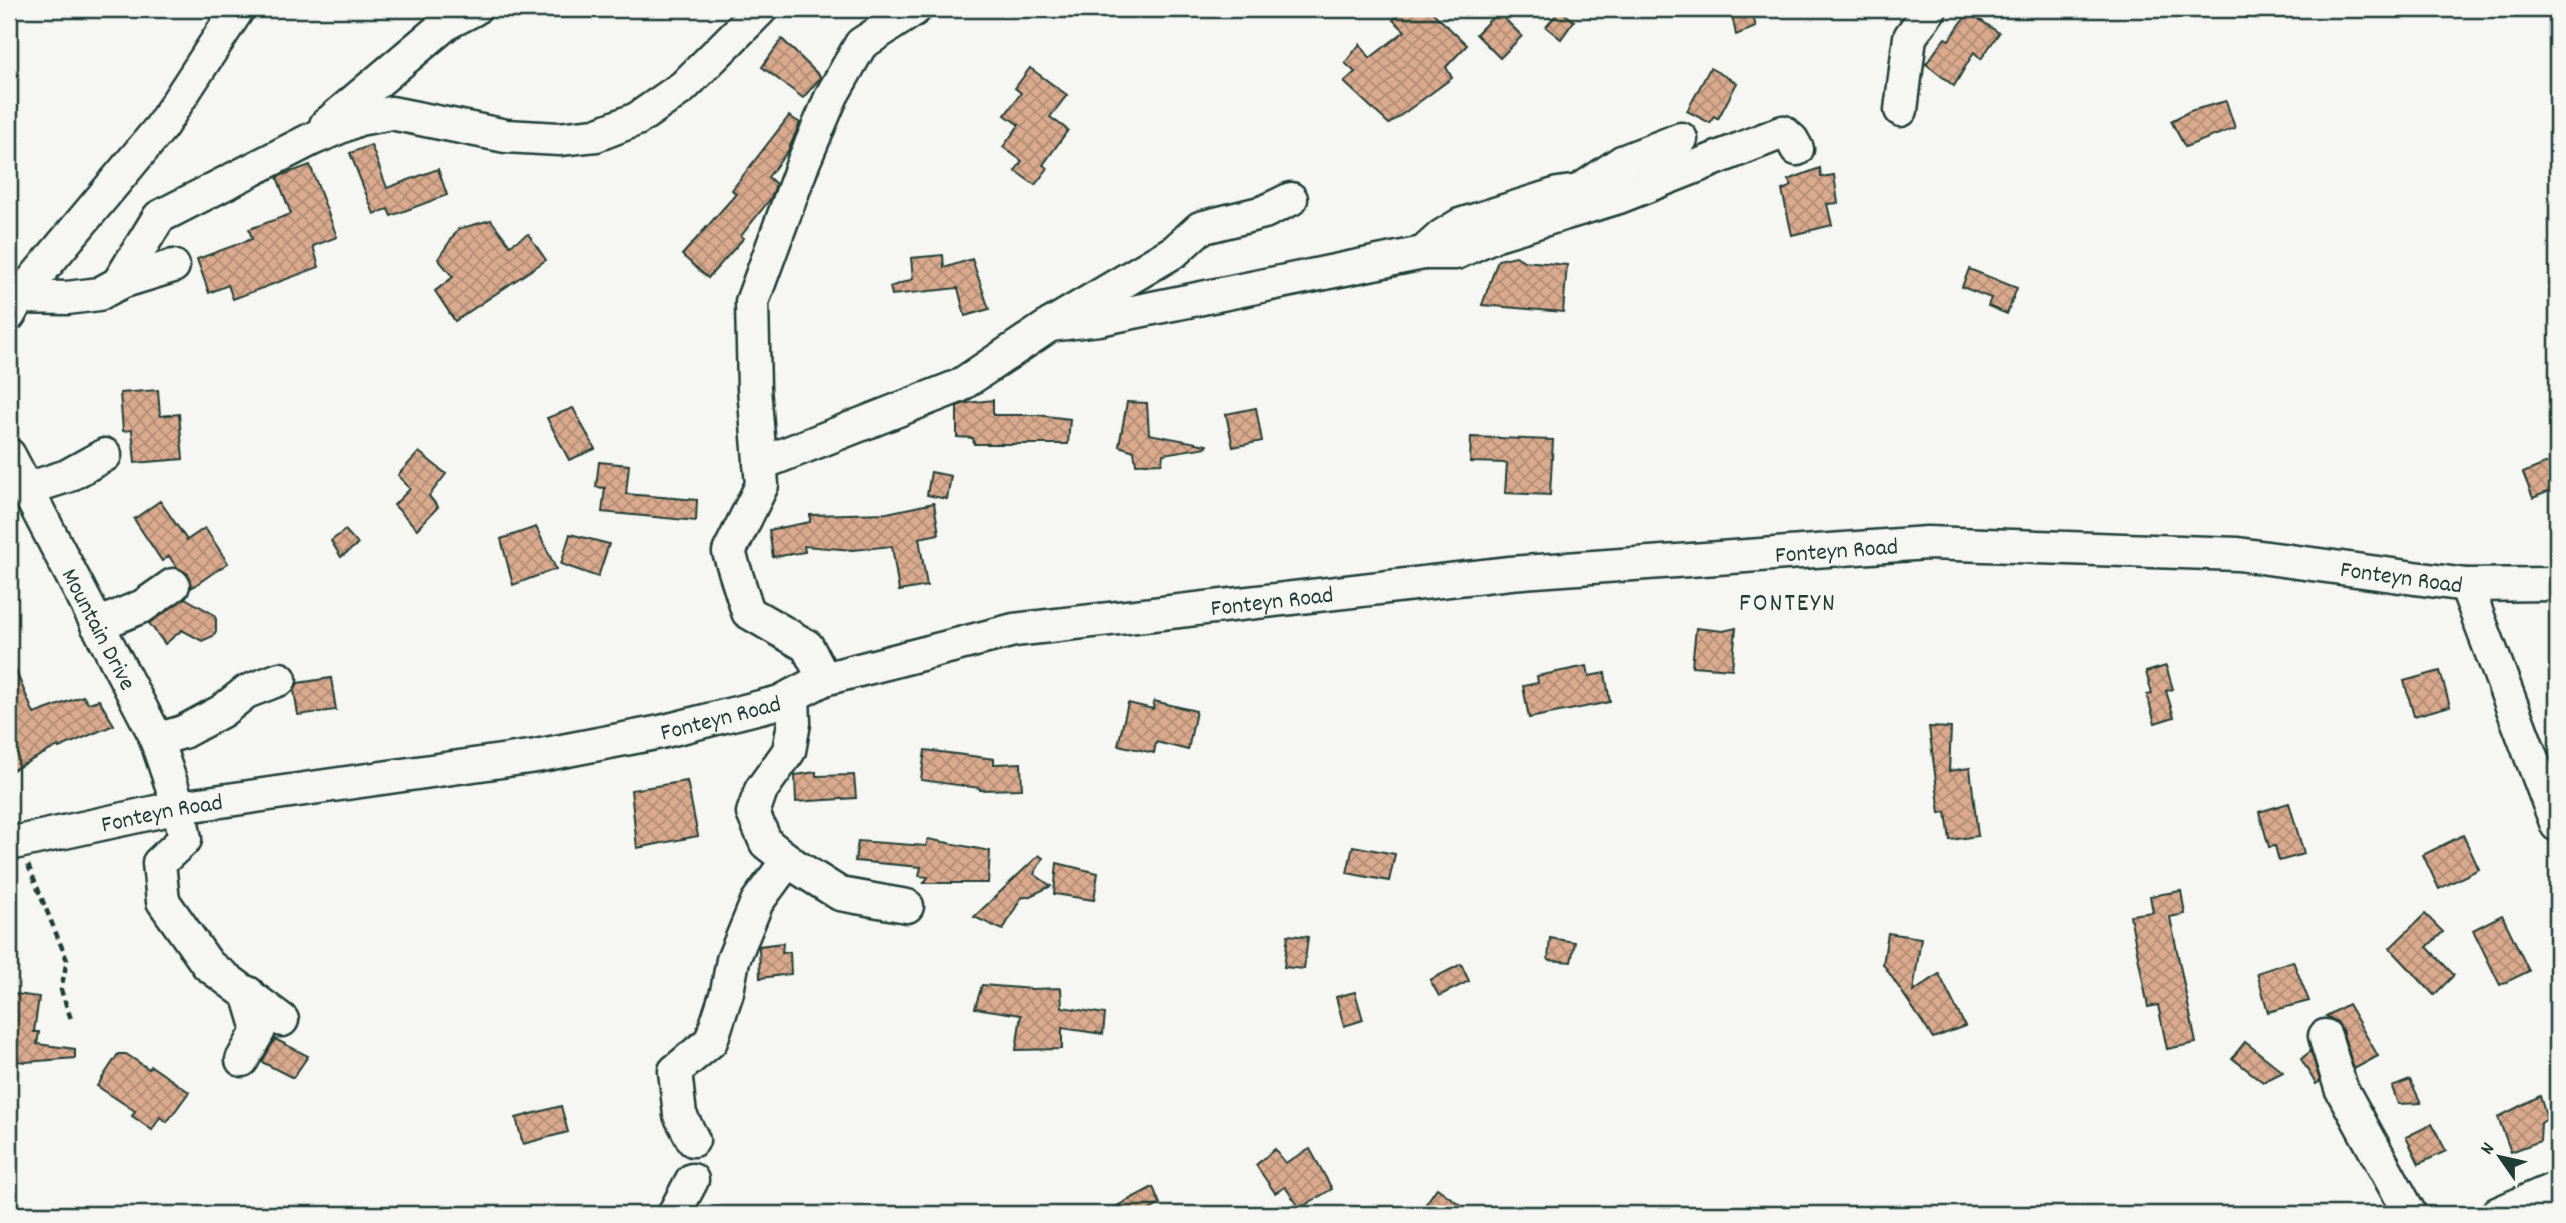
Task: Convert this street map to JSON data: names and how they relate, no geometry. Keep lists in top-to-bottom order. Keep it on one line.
{"streets":{"street":["Fonteyn Road","Mountain Drive"]},"crossings":[["Fonteyn Road","Mountain Drive"]],"districts":["FONTEYN"],"north":"top left"}
